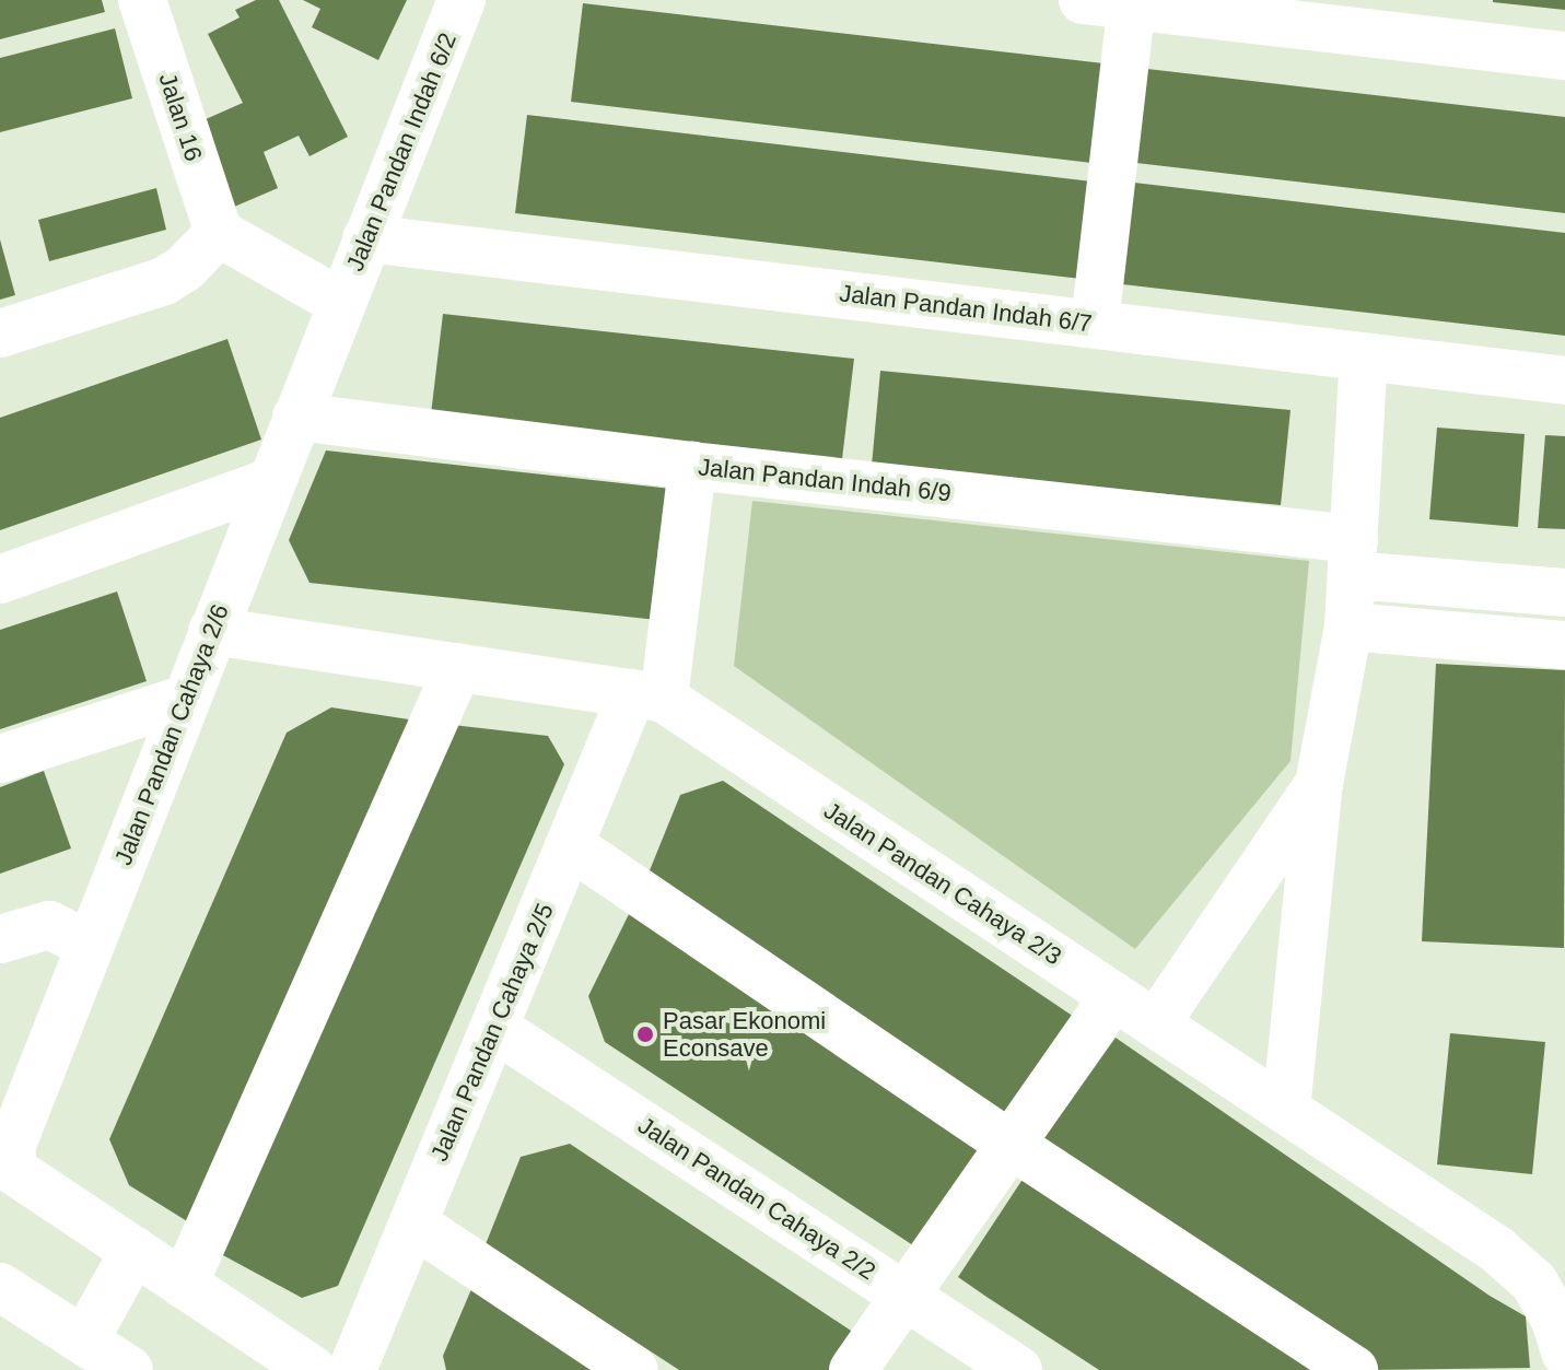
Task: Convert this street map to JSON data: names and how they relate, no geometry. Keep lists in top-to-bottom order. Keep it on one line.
{"streets":{"street":["Jalan 16","Jalan Pandan Indah 6/2","Jalan Pandan Indah 6/7","Jalan Pandan Indah 6/9","Jalan Pandan Cahaya 2/6","Jalan Pandan Cahaya 2/3","Jalan Pandan Cahaya 2/5","Jalan Pandan Cahaya 2/2"]},"crossings":[["Jalan Pandan Indah 6/2","Jalan Pandan Indah 6/7"],["Jalan Pandan Indah 6/2","Jalan Pandan Cahaya 2/6"],["Jalan Pandan Indah 6/9","Jalan Pandan Cahaya 2/6"],["Jalan Pandan Indah 6/9","Jalan Pandan Cahaya 2/5"],["Jalan Pandan Cahaya 2/6","Jalan Pandan Cahaya 2/3"],["Jalan Pandan Cahaya 2/3","Jalan Pandan Cahaya 2/5"],["Jalan Pandan Cahaya 2/5","Jalan Pandan Cahaya 2/2"]],"places":["Pasar Ekonomi Econsave"]}
